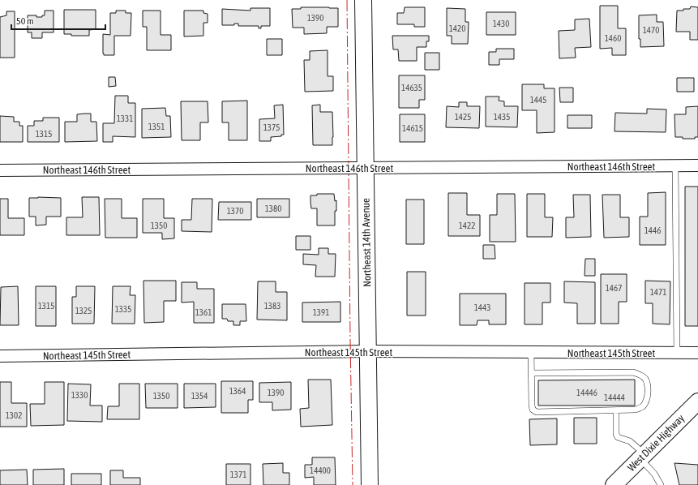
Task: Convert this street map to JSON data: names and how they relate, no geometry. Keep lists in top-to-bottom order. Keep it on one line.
{"streets":{"street":["Northeast 146th Street","Northeast 14th Avenue","Northeast 145th Street","West Dixie Highway"]},"crossings":[["Northeast 146th Street","Northeast 14th Avenue"],["Northeast 14th Avenue","Northeast 145th Street"]],"house_numbers":["1390","1430","1420","1470","1460","14635","1445","1425","1435","1331","1351","1375","14615","1315","1380","1370","1350","1422","1446","1467","1471","1315","1383","1443","1335","1325","1361","1391","1364","1390","14446","1330","1350","1354","14444","1302","14400","1371"],"scale_bar":"50 m"}
